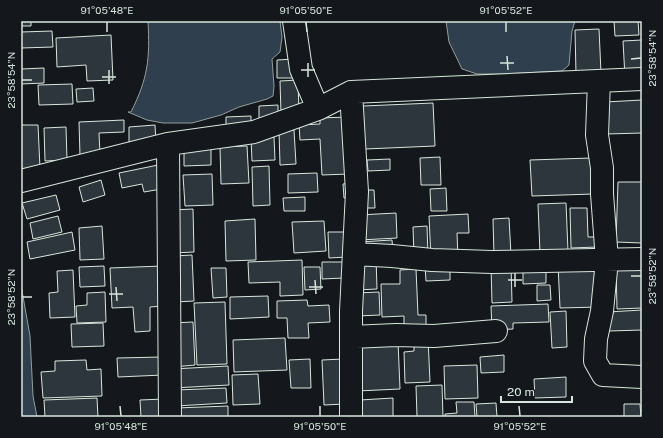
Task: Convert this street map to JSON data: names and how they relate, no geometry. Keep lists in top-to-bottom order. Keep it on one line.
{"scale_bar":"20 m","coordinates":["91°05'48\"E","91°05'50\"E","91°05'52\"E","23°58'54\"N","23°58'52\"N"]}
